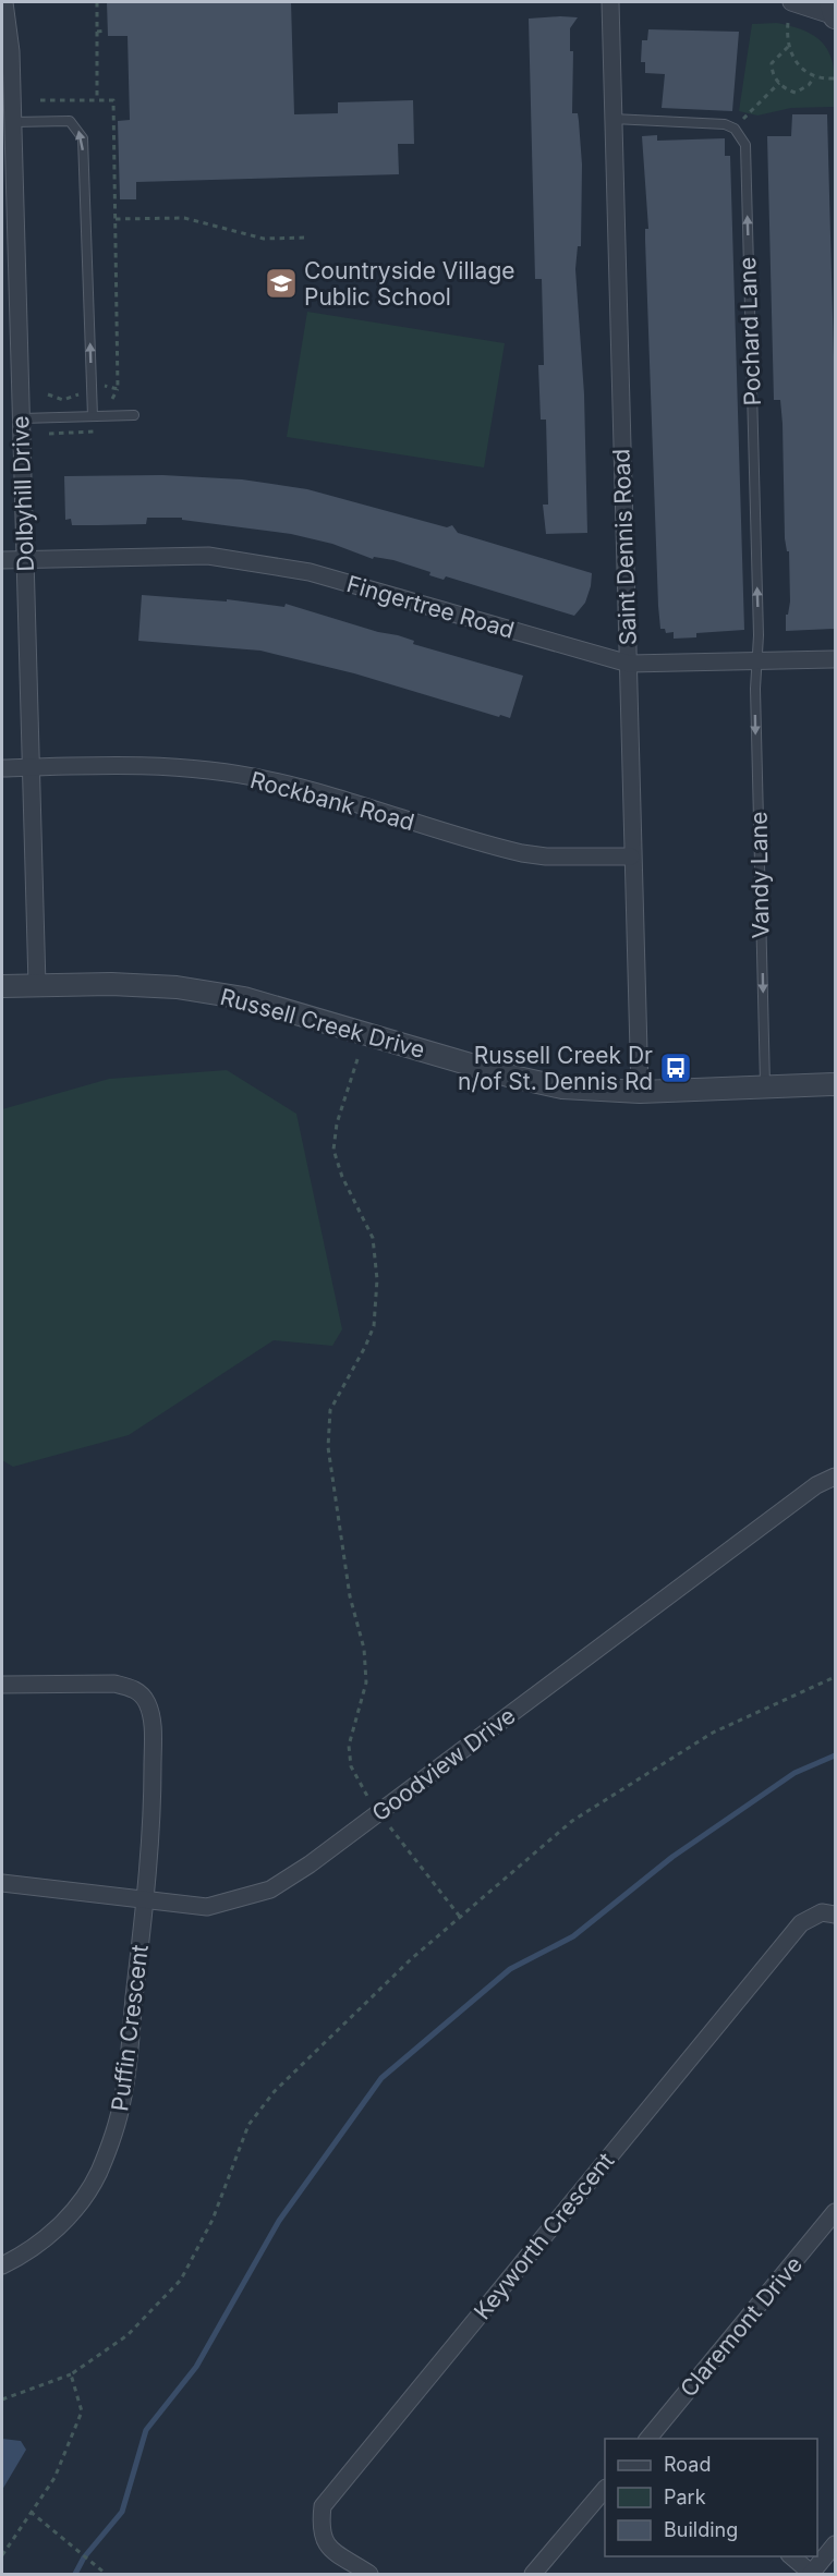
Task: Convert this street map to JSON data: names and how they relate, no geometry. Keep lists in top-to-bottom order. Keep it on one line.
{"streets":{"street":["Dolbyhill Drive","Saint Dennis Road","Fingertree Road","Rockbank Road","Russell Creek Drive","Goodview Drive","Puffin Crescent","Keyworth Crescent","Claremont Drive"],"lane":["Pochard Lane","Vandy Lane"]},"crossings":[["Pochard Lane","Fingertree Road"],["Pochard Lane","Vandy Lane"],["Dolbyhill Drive","Fingertree Road"],["Dolbyhill Drive","Rockbank Road"],["Dolbyhill Drive","Russell Creek Drive"],["Saint Dennis Road","Fingertree Road"],["Saint Dennis Road","Rockbank Road"],["Saint Dennis Road","Russell Creek Drive"],["Fingertree Road","Vandy Lane"],["Vandy Lane","Russell Creek Drive"],["Goodview Drive","Puffin Crescent"]],"one_way":["Pochard Lane","Vandy Lane"],"places":{"school or university":["Countryside Village Public School"],"bus stop":["Russell Creek Dr n/of St. Dennis Rd"]},"legend":["Road","Park","Building"]}
